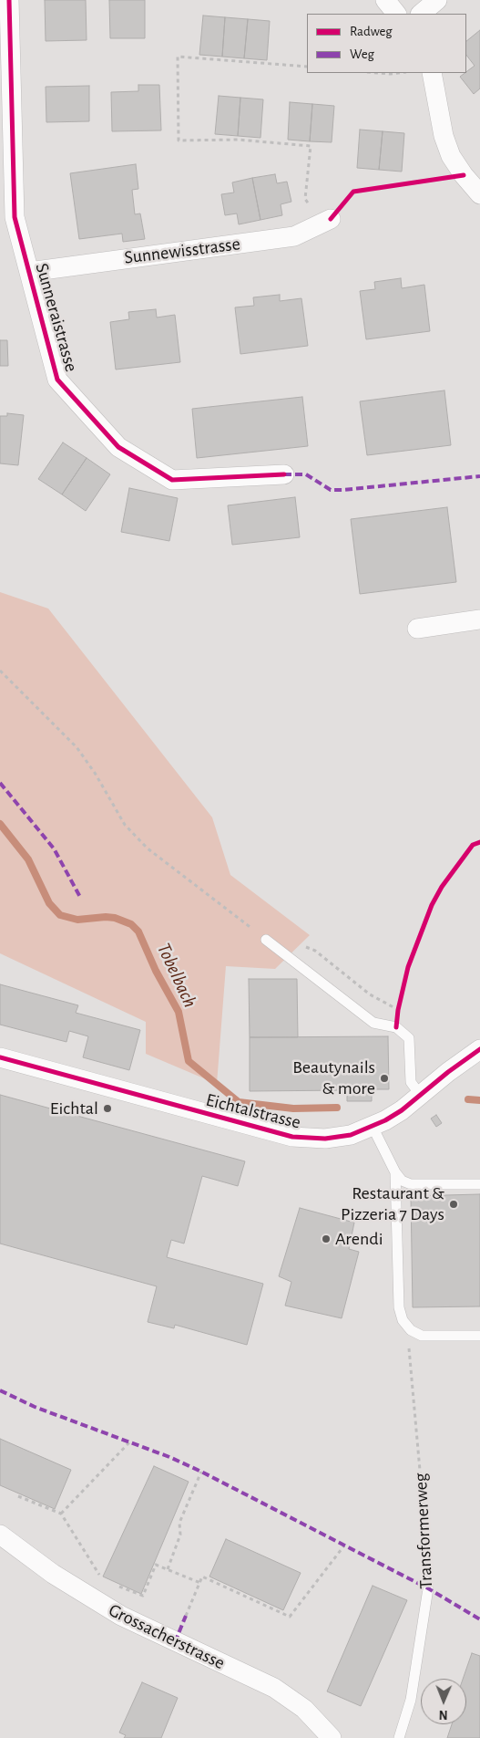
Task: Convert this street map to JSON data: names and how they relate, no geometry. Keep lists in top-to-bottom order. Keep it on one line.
{"streets":{"street":["Sunnewisstrasse","Sunneraistrasse","Eichtalstrasse","Grossacherstrasse"],"lane":["Transformerweg"]},"crossings":[["Sunnewisstrasse","Sunneraistrasse"]],"water":["Tobelbach"],"places":["Beautynails & more","Eichtal","Restaurant & Pizzeria 7 Days","Arendi"],"legend":["Radweg","Weg"],"north":"bottom"}
